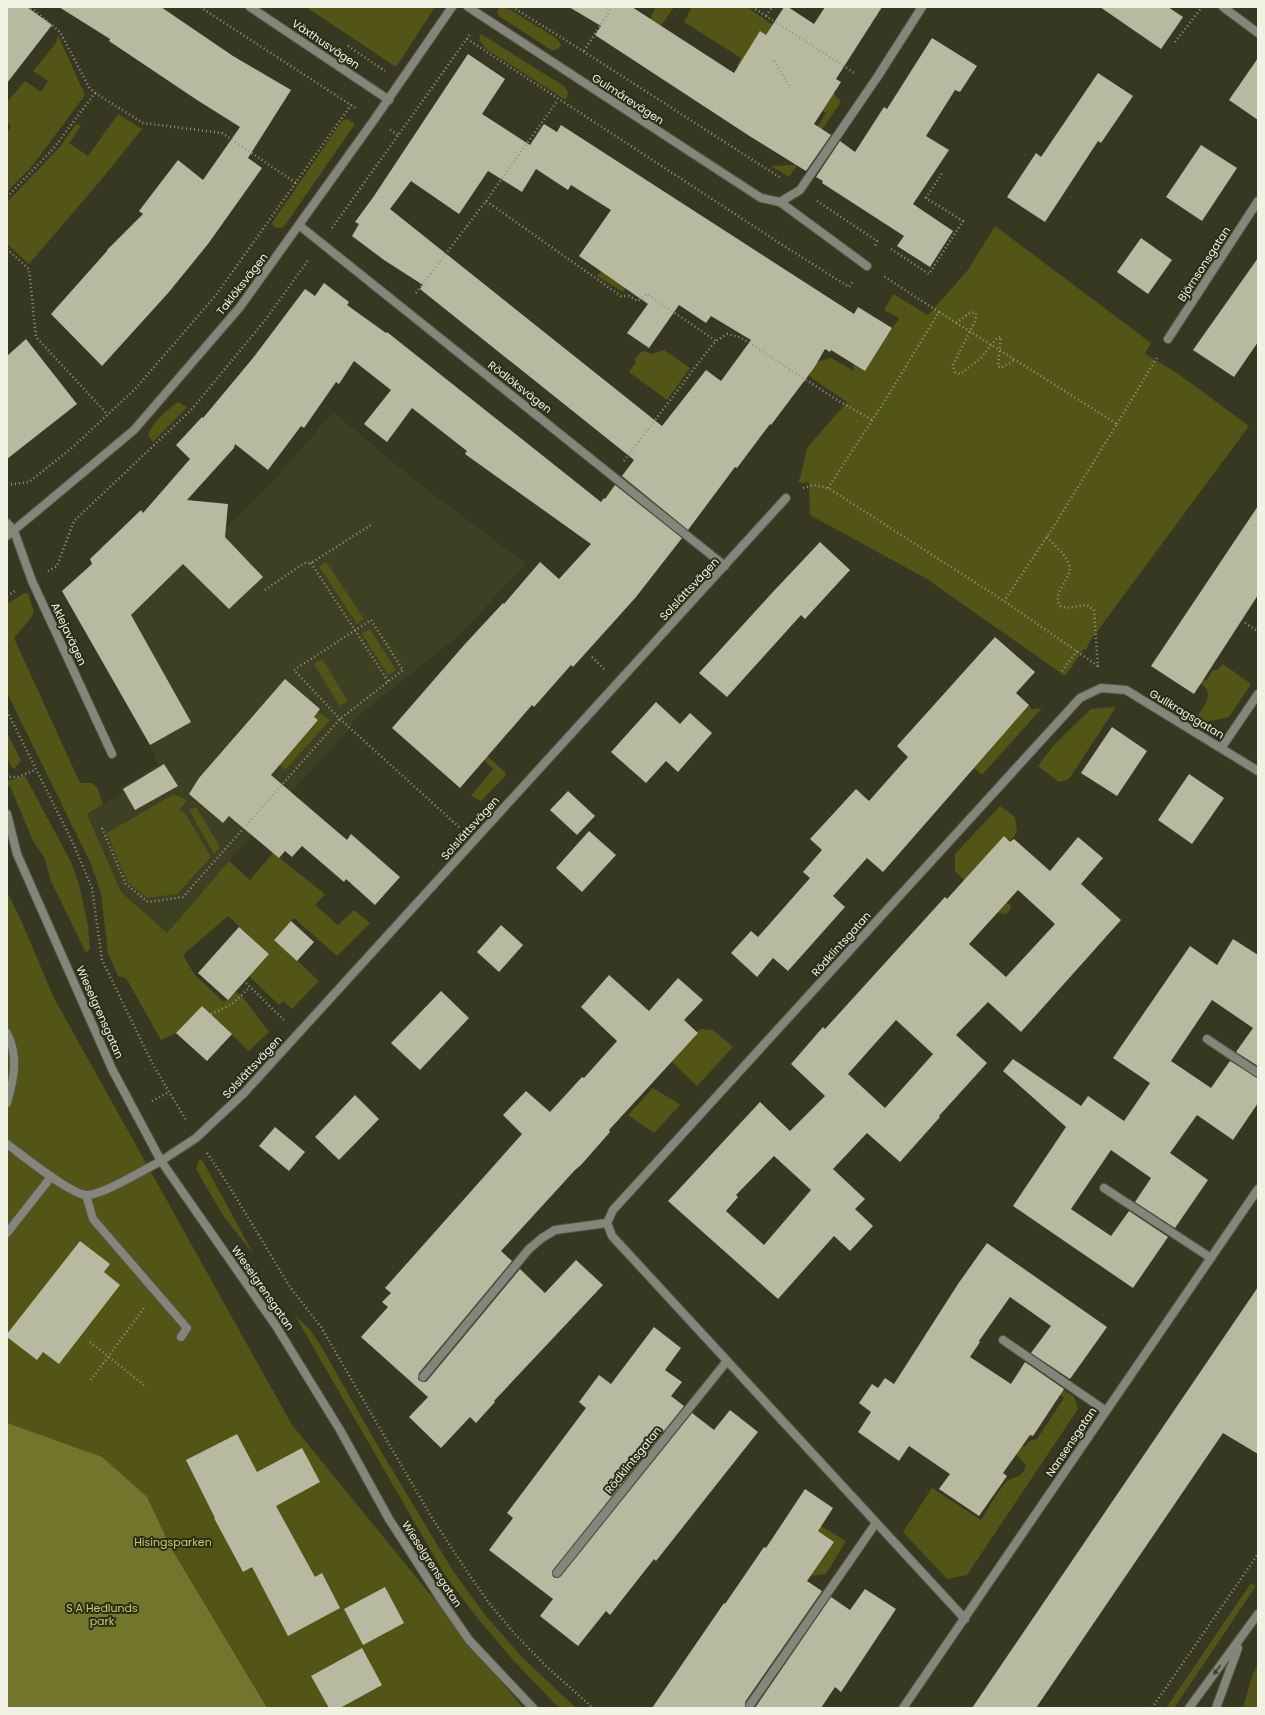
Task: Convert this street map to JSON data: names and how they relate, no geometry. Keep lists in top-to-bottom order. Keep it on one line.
{"streets":{"street":["Växthusvägen","Gulmårevägen","Björnsonsgatan","Taklöksvägen","Rödlöksvägen","Solslättsvägen","Aklejavägen","Gullkragsgatan","Rödklintsgatan","Wieselgrensgatan","Nansensgatan"]},"crossings":[["Växthusvägen","Taklöksvägen"],["Taklöksvägen","Rödlöksvägen"],["Taklöksvägen","Aklejavägen"],["Rödlöksvägen","Solslättsvägen"],["Solslättsvägen","Wieselgrensgatan"],["Gullkragsgatan","Rödklintsgatan"]],"parks":["Hisingsparken","S A Hedlunds park"]}
